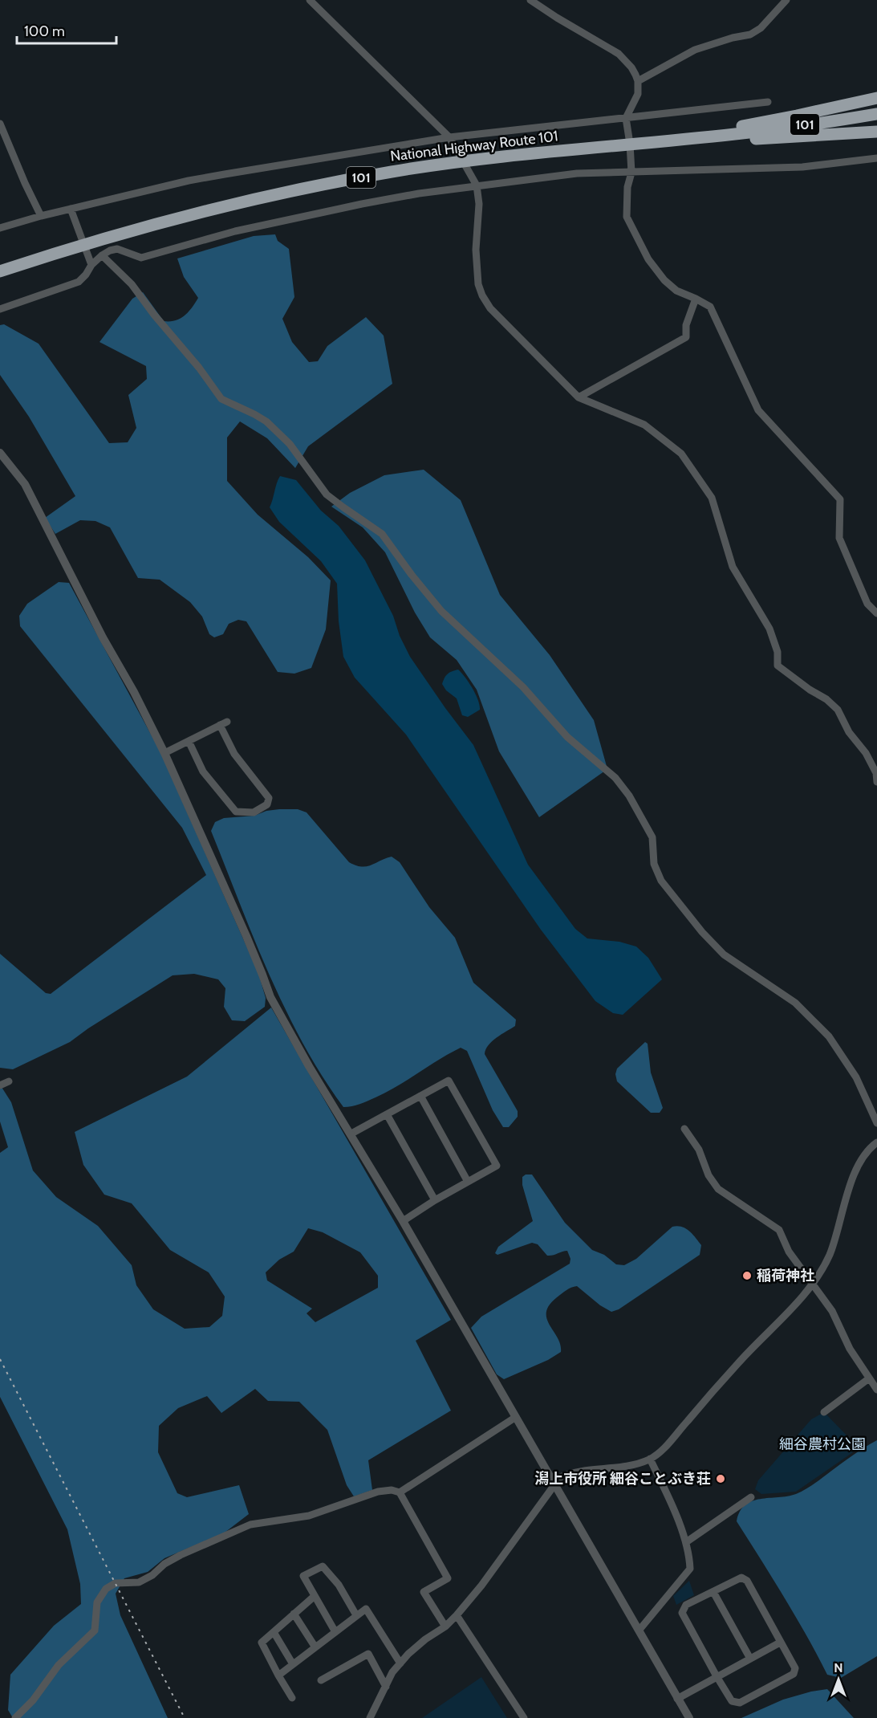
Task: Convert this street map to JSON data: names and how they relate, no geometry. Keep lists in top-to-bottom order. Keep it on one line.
{"streets":{"highway":["101","National Highway Route 101"]},"parks":["細谷農村公園"],"places":["稲荷神社","潟上市役所 細谷ことぶき荘"],"scale_bar":"100 m","north":"top"}
